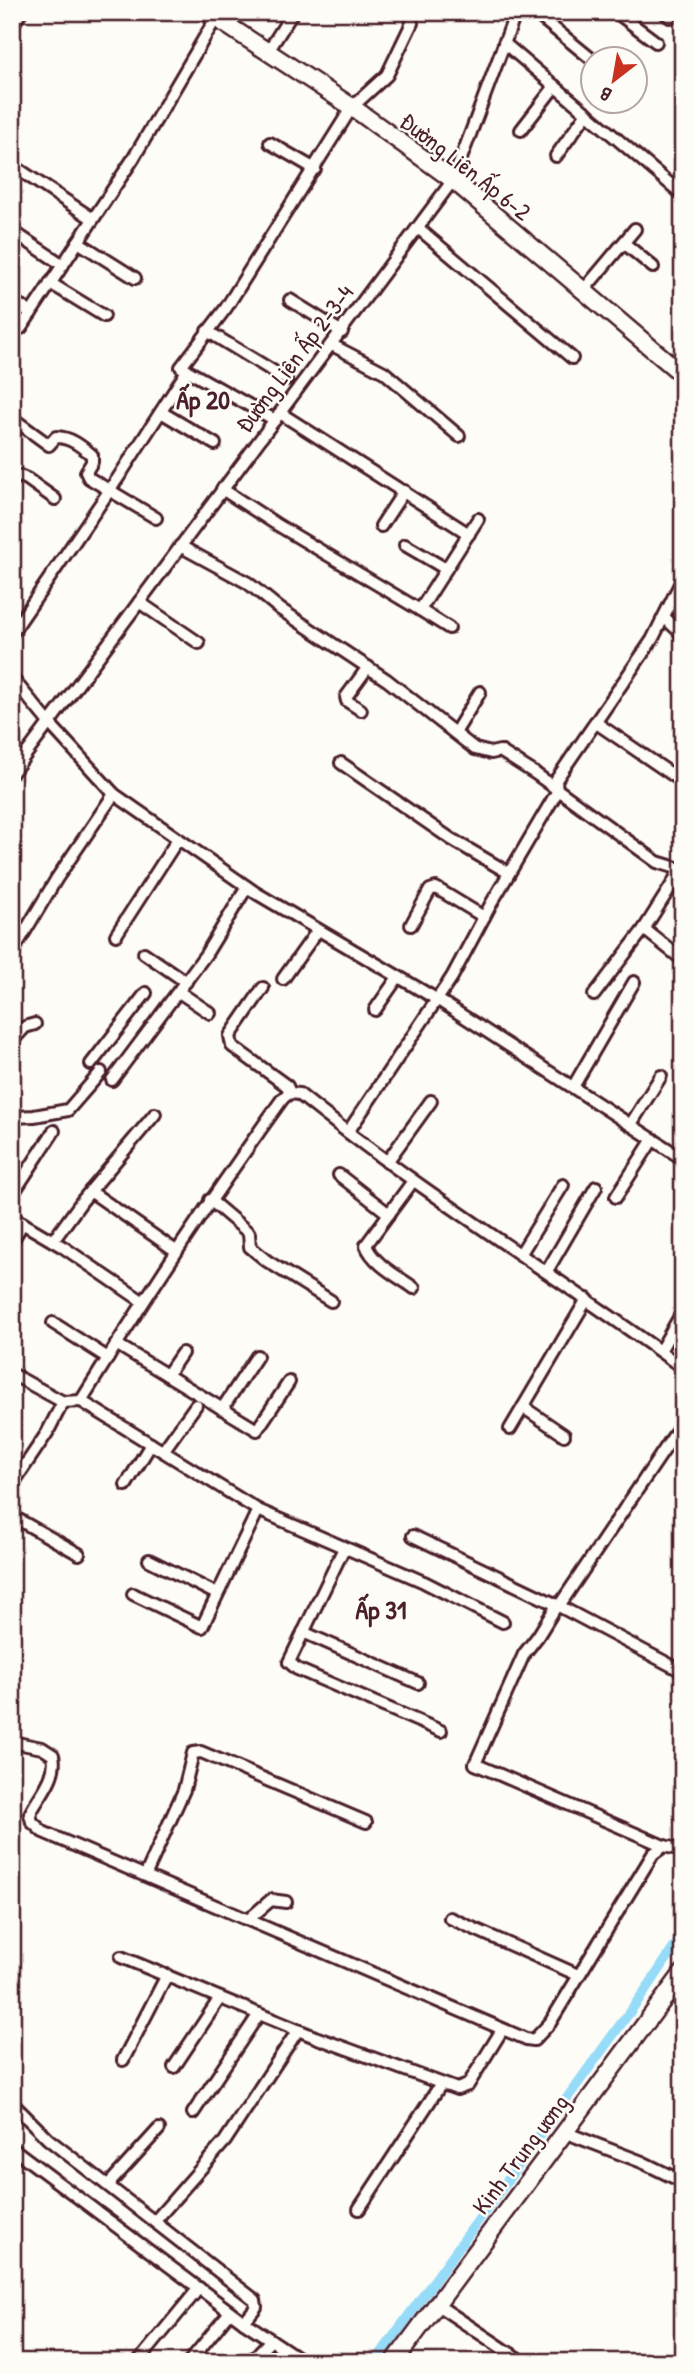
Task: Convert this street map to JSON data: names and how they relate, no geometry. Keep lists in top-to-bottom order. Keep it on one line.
{"streets":{"street":["Đường Liên Ấp 6-2","Đường Liên Ấp 2-3-4","Kinh Trung ương"]},"crossings":[["Đường Liên Ấp 6-2","Đường Liên Ấp 2-3-4"]],"districts":["Ấp 20","Ấp 31"],"north":"bottom left"}
